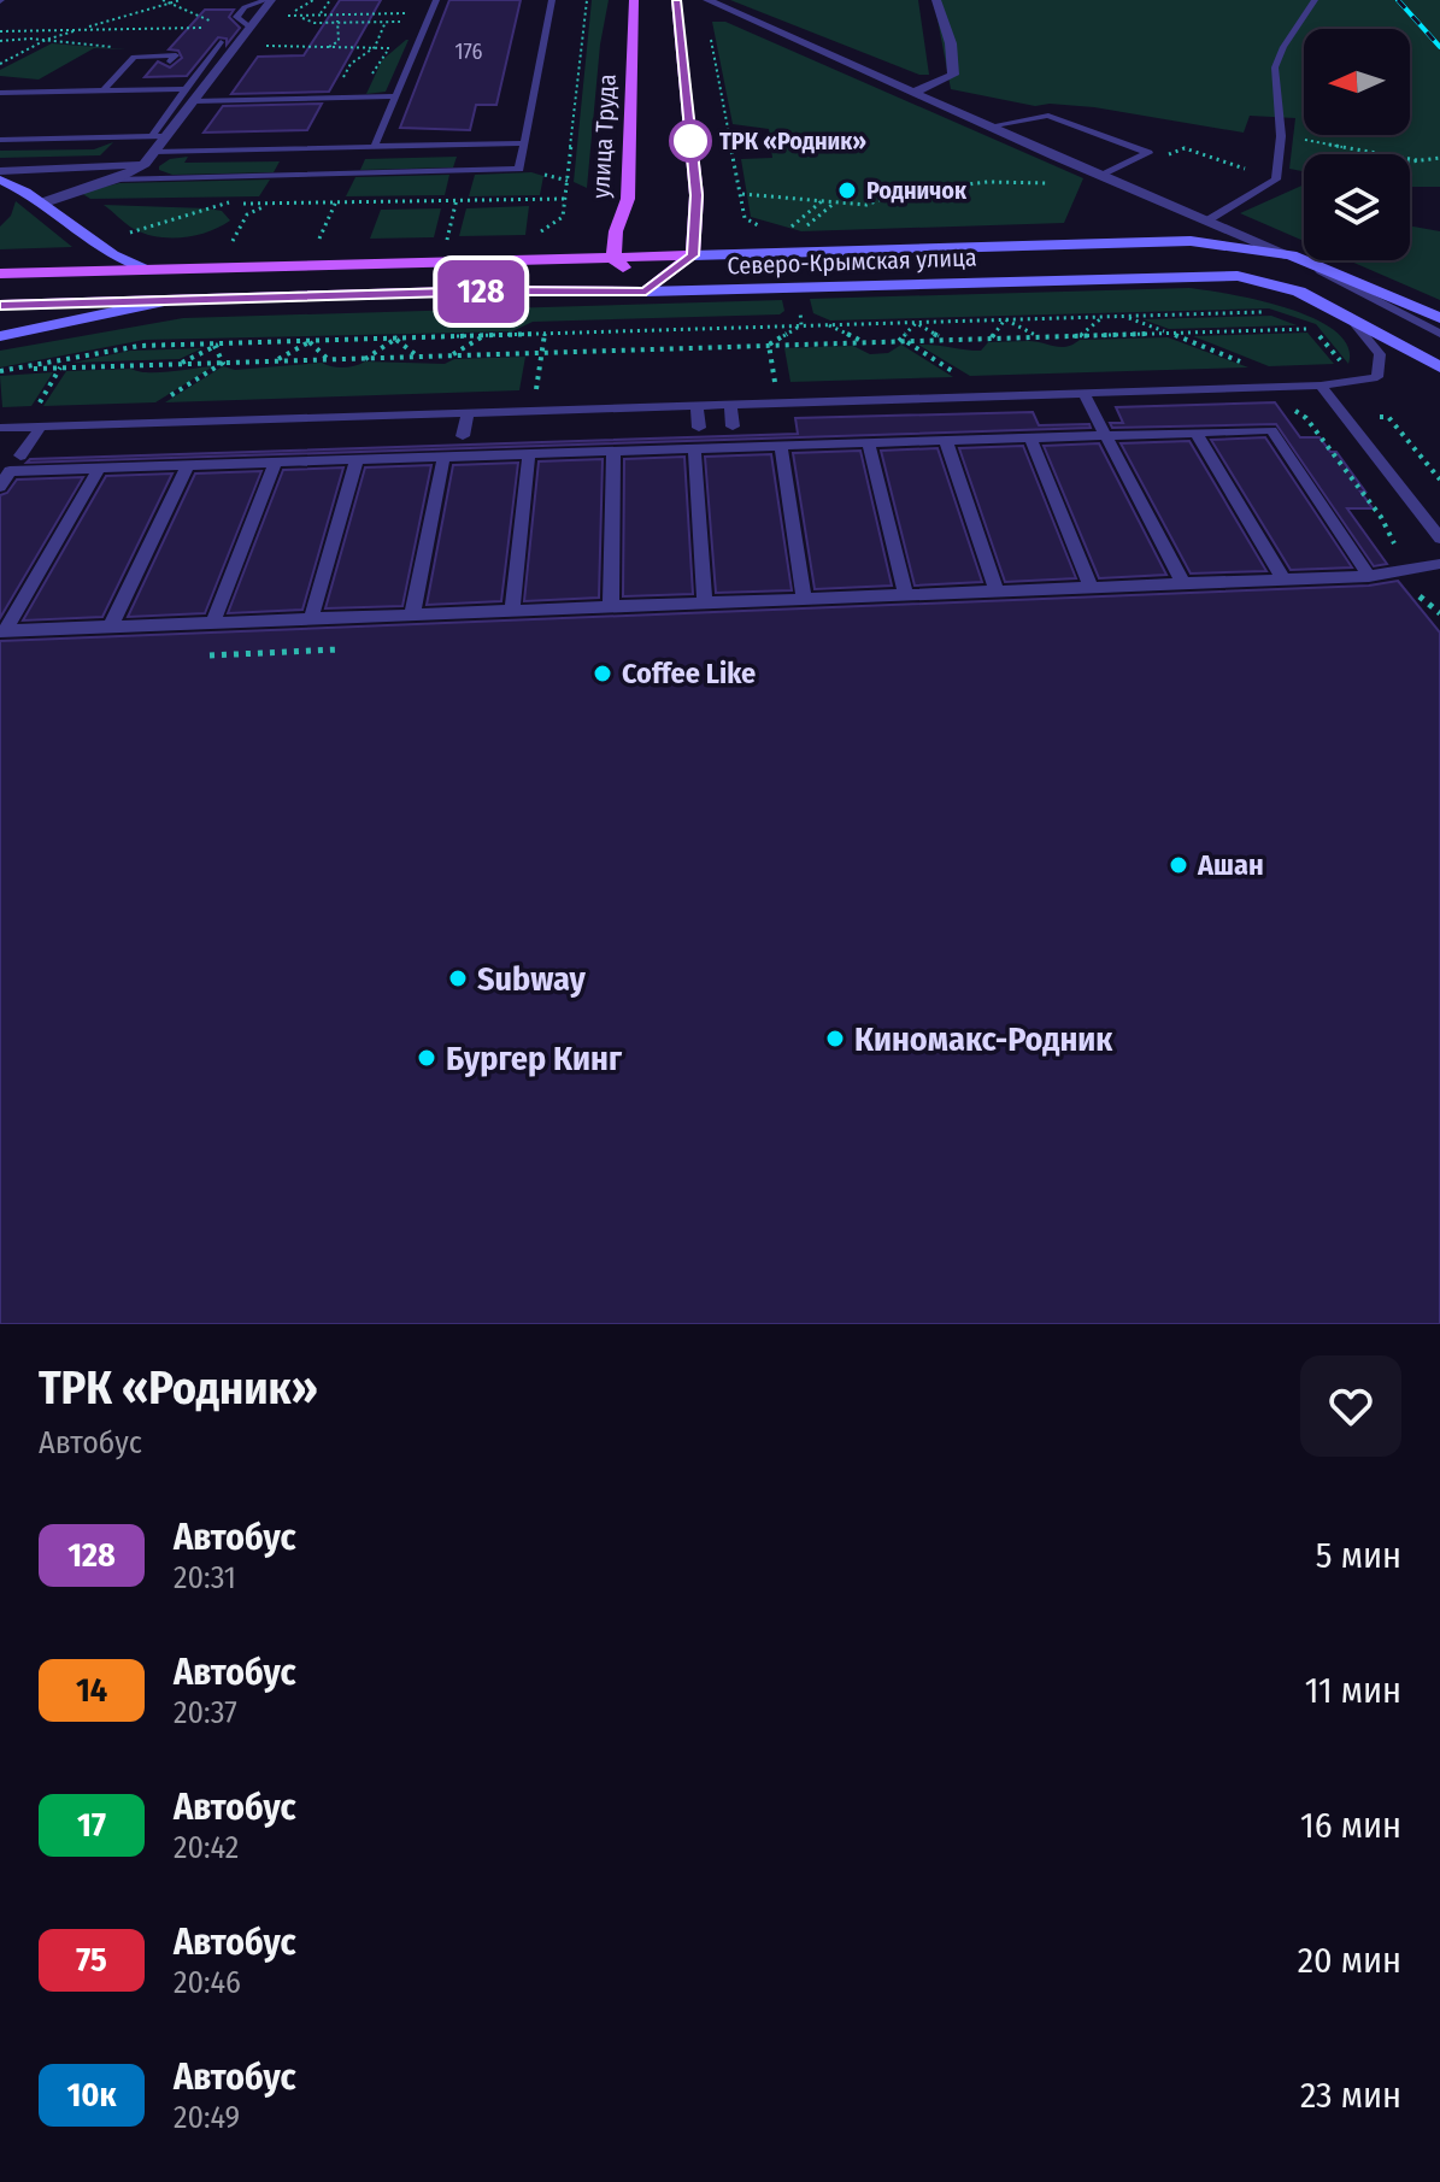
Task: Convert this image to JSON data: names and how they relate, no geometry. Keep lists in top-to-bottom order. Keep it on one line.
{"streets":{"main road":["улица Труда","Северо-Крымская улица"]},"crossings":[["улица Труда","Северо-Крымская улица"]],"places":["ТРК «Родник»","Родничок","Coffee Like","Ашан","Subway","Киномакс-Родник","Бургер Кинг"],"lines":["bus line 128"],"house_numbers":["176"],"north":"left","page":{"on_map":"128","heading":["ТРК «Родник»","Автобус"],"list":[{"mark":"128","name":"Автобус","note":"20:31","value":"5 мин"},{"mark":"14","name":"Автобус","note":"20:37","value":"11 мин"},{"mark":"17","name":"Автобус","note":"20:42","value":"16 мин"},{"mark":"75","name":"Автобус","note":"20:46","value":"20 мин"},{"mark":"10к","name":"Автобус","note":"20:49","value":"23 мин"}]}}
